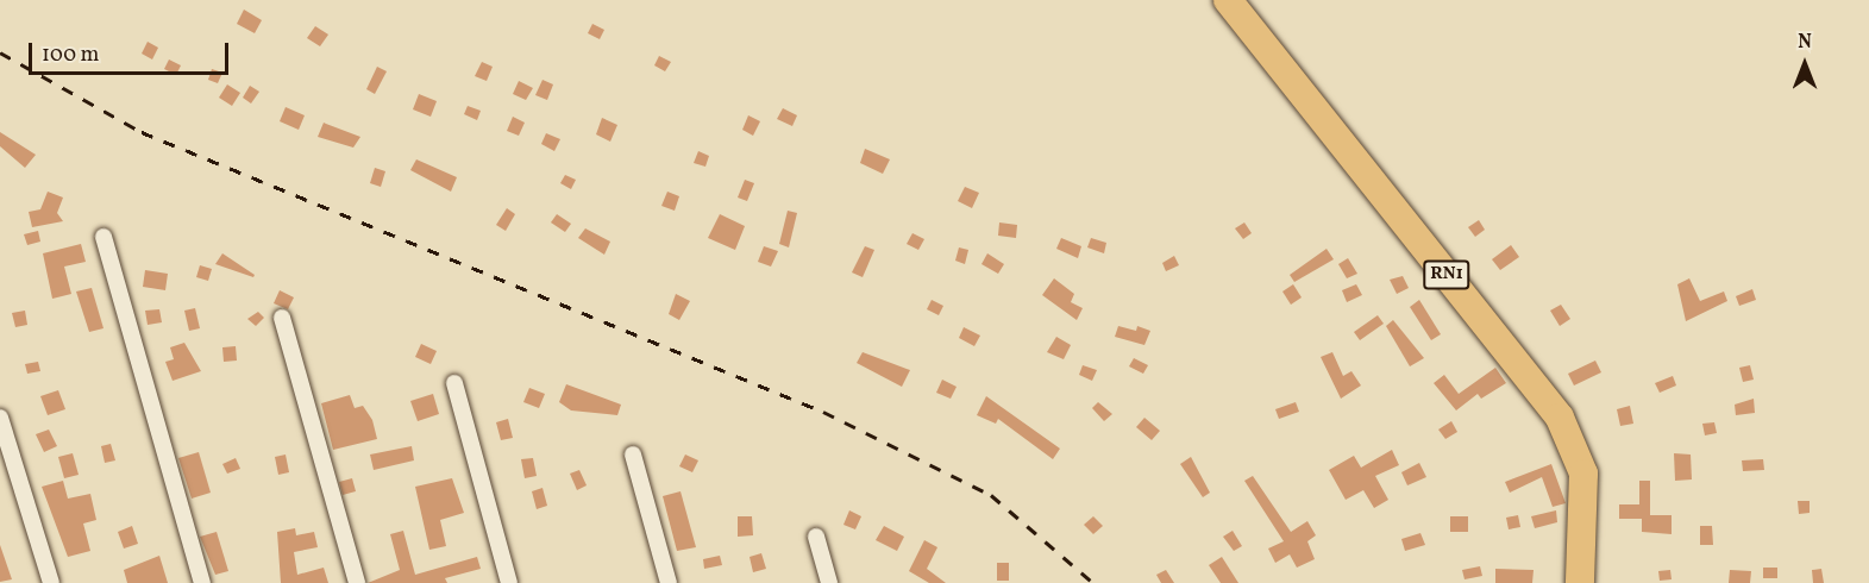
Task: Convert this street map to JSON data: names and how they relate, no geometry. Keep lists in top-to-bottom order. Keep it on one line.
{"streets":{"highway":["RN1"]},"scale_bar":"100 m","north":"top"}
